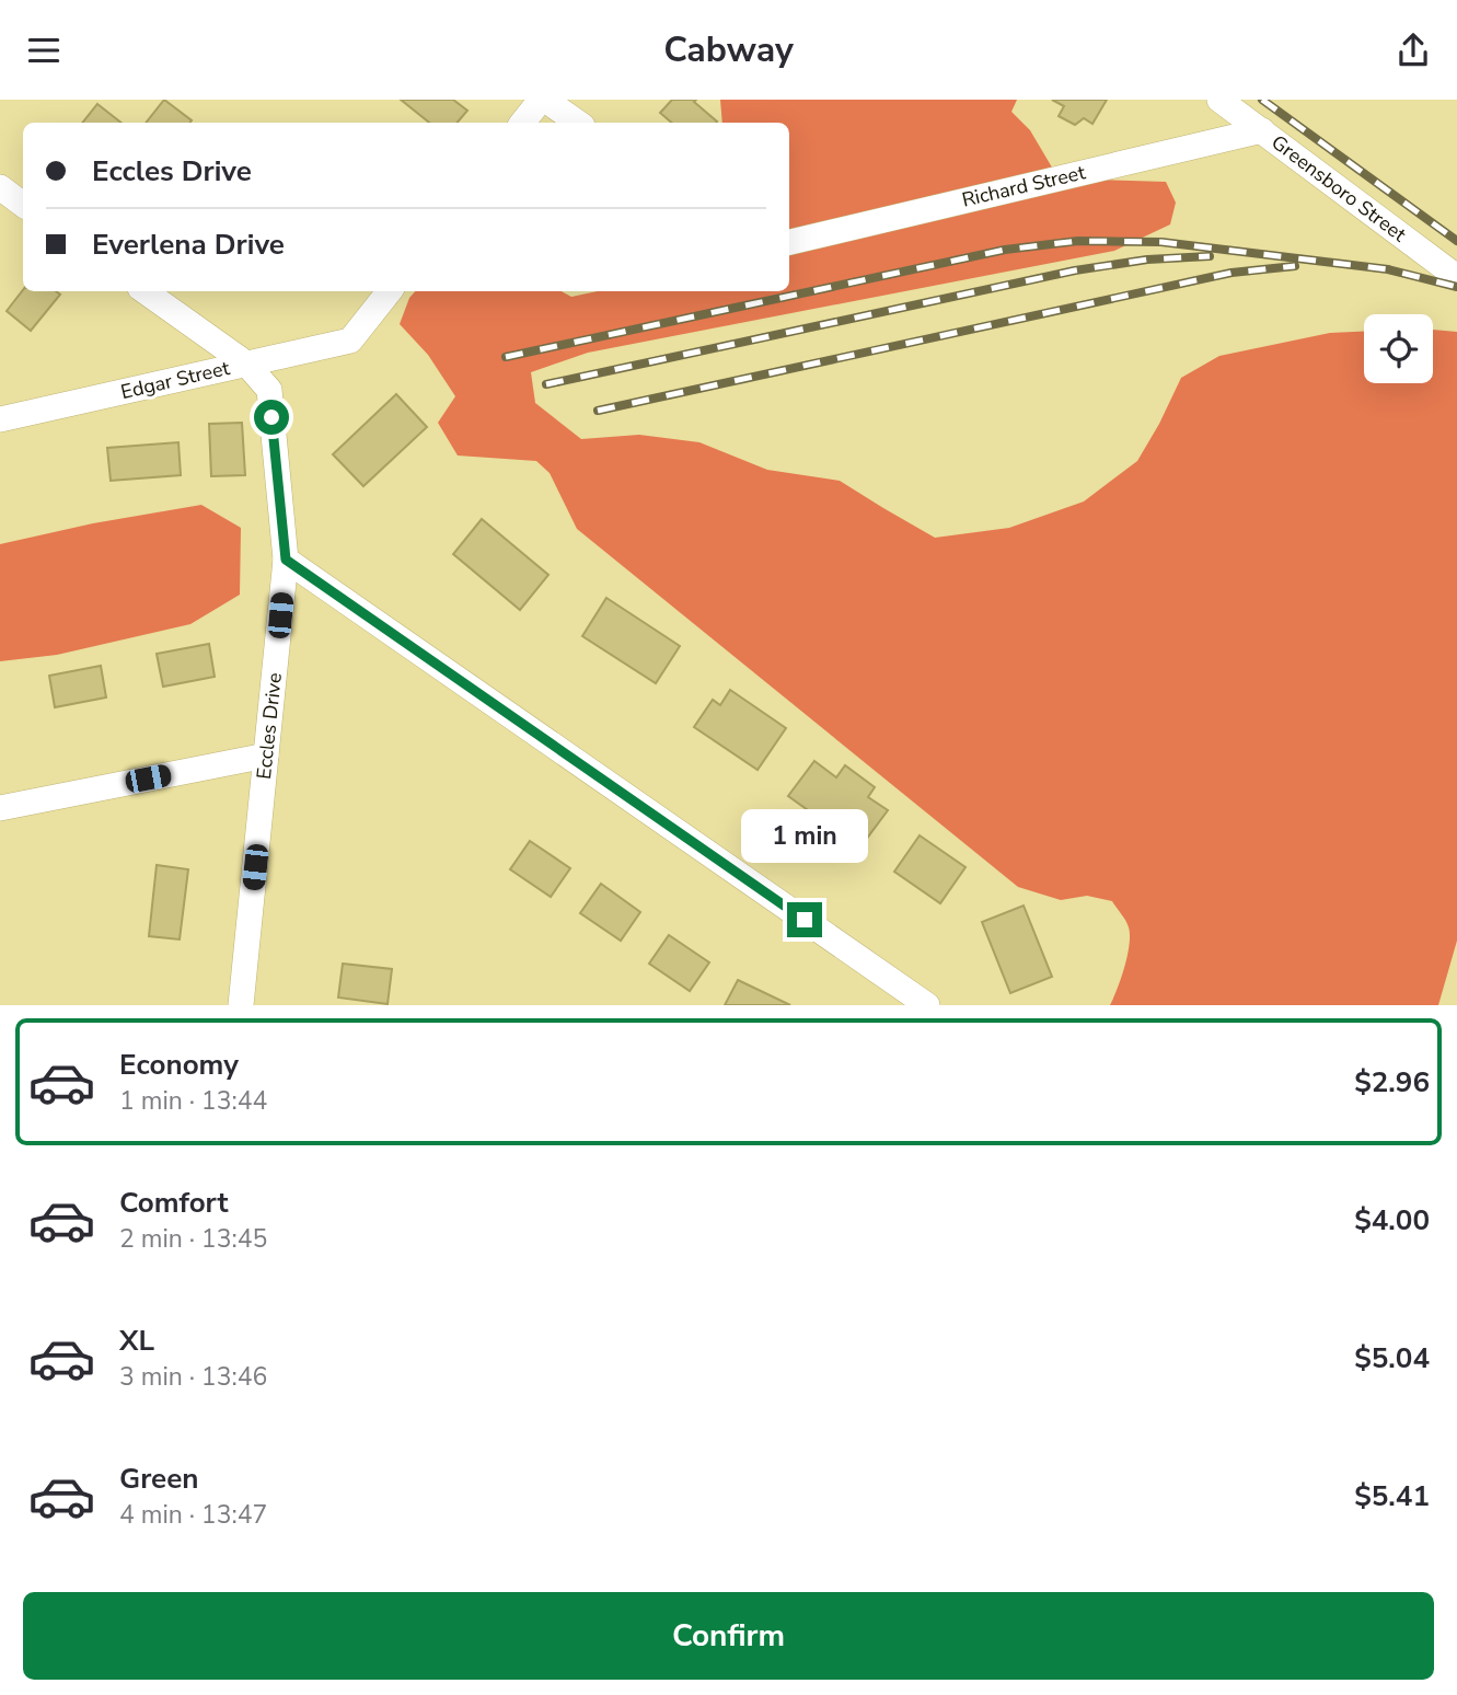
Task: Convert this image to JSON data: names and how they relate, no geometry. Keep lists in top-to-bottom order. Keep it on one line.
{"streets":{"street":["Richard Street","Greensboro Street","Edgar Street","Eccles Drive"]},"crossings":[["Richard Street","Greensboro Street"],["Edgar Street","Eccles Drive"]],"page":{"header":"Cabway","banner":["Eccles Drive","Everlena Drive"],"bubble":"1 min","list":[{"name":"Economy","note":"1 min · 13:44","value":"$2.96"},{"name":"Comfort","note":"2 min · 13:45","value":"$4.00"},{"name":"XL","note":"3 min · 13:46","value":"$5.04"},{"name":"Green","note":"4 min · 13:47","value":"$5.41"}],"buttons":"Confirm"}}
